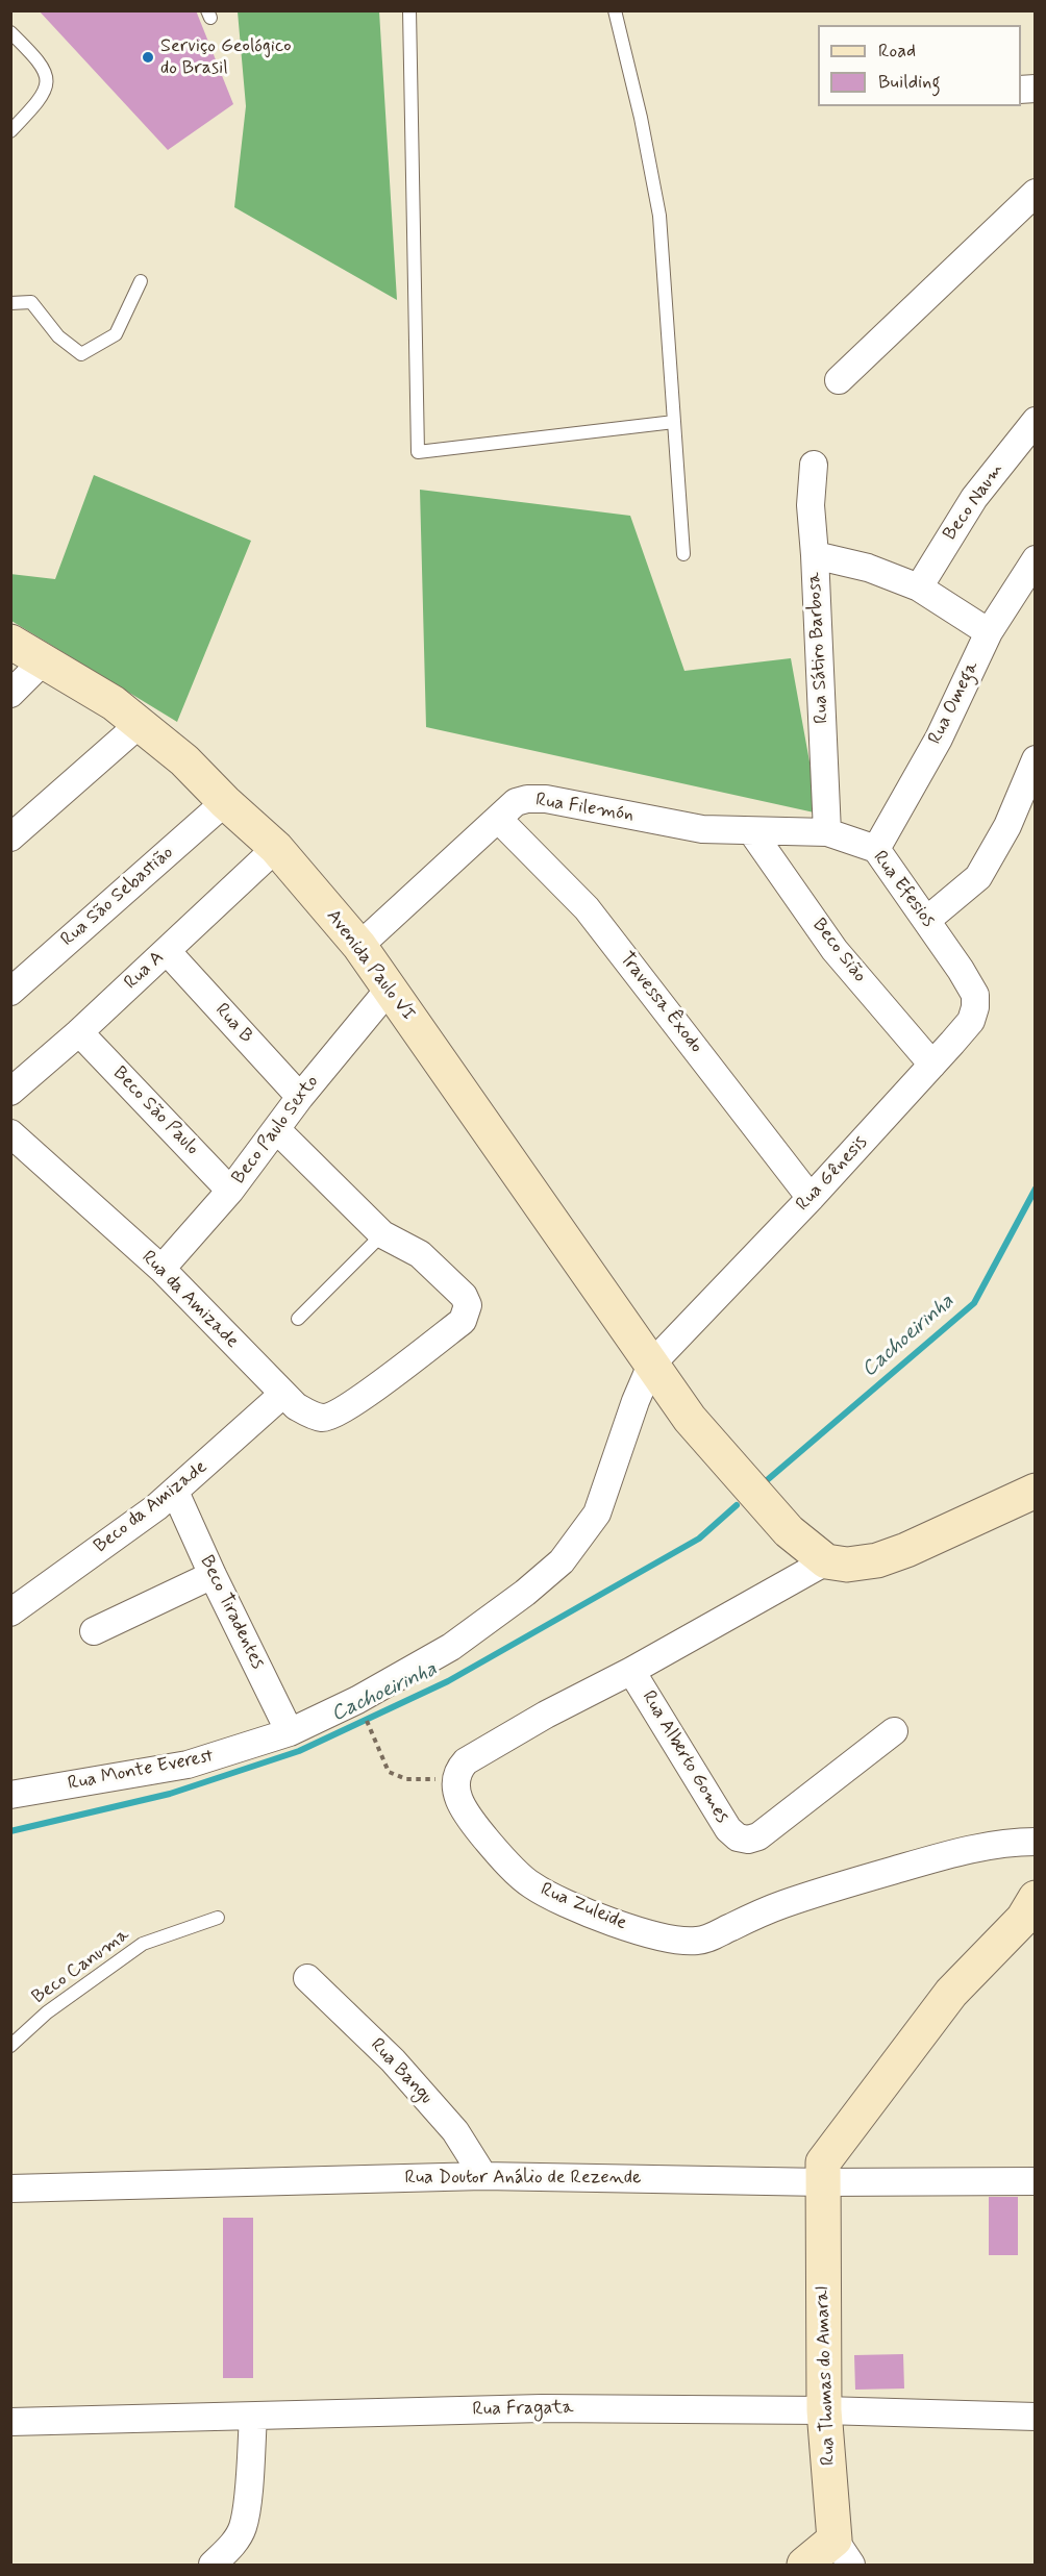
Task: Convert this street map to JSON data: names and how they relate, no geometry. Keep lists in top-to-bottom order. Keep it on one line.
{"streets":{"street":["Beco Naum","Rua Sátiro Barbosa","Rua Omega","Rua Filemón","Rua Efesios","Rua São Sebastião","Beco Sião","Avenida Paulo VI","Rua A","Travessa Êxodo","Rua B","Beco São Paulo","Beco Paulo Sexto","Rua Gênesis","Rua da Amizade","Beco da Amizade","Beco Tiradentes","Rua Alberto Gomes","Rua Monte Everest","Rua Zuleide","Rua Bangu","Rua Doutor Análio de Rezende","Rua Thomas do Amaral","Rua Fragata"],"lane":["Beco Canuma"]},"crossings":[["Rua Sátiro Barbosa","Rua Filemón"],["Rua Sátiro Barbosa","Rua Efesios"],["Rua Omega","Rua Efesios"],["Rua Filemón","Rua Efesios"],["Rua Filemón","Beco Sião"],["Rua Filemón","Avenida Paulo VI"],["Rua Filemón","Travessa Êxodo"],["Rua Efesios","Rua Gênesis"],["Rua São Sebastião","Avenida Paulo VI"],["Beco Sião","Rua Gênesis"],["Avenida Paulo VI","Rua A"],["Avenida Paulo VI","Beco Paulo Sexto"],["Avenida Paulo VI","Rua Gênesis"],["Avenida Paulo VI","Rua Monte Everest"],["Rua A","Rua B"],["Rua A","Beco São Paulo"],["Travessa Êxodo","Rua Gênesis"],["Rua B","Beco Paulo Sexto"],["Beco São Paulo","Beco Paulo Sexto"],["Beco Paulo Sexto","Rua da Amizade"],["Rua Gênesis","Rua Monte Everest"],["Rua da Amizade","Beco da Amizade"],["Beco da Amizade","Beco Tiradentes"],["Beco Tiradentes","Rua Monte Everest"],["Rua Bangu","Rua Doutor Análio de Rezende"],["Rua Doutor Análio de Rezende","Rua Thomas do Amaral"],["Rua Thomas do Amaral","Rua Fragata"]],"water":["Cachoeirinha"],"places":["Serviço Geológico do Brasil"],"legend":["Road","Building"]}
